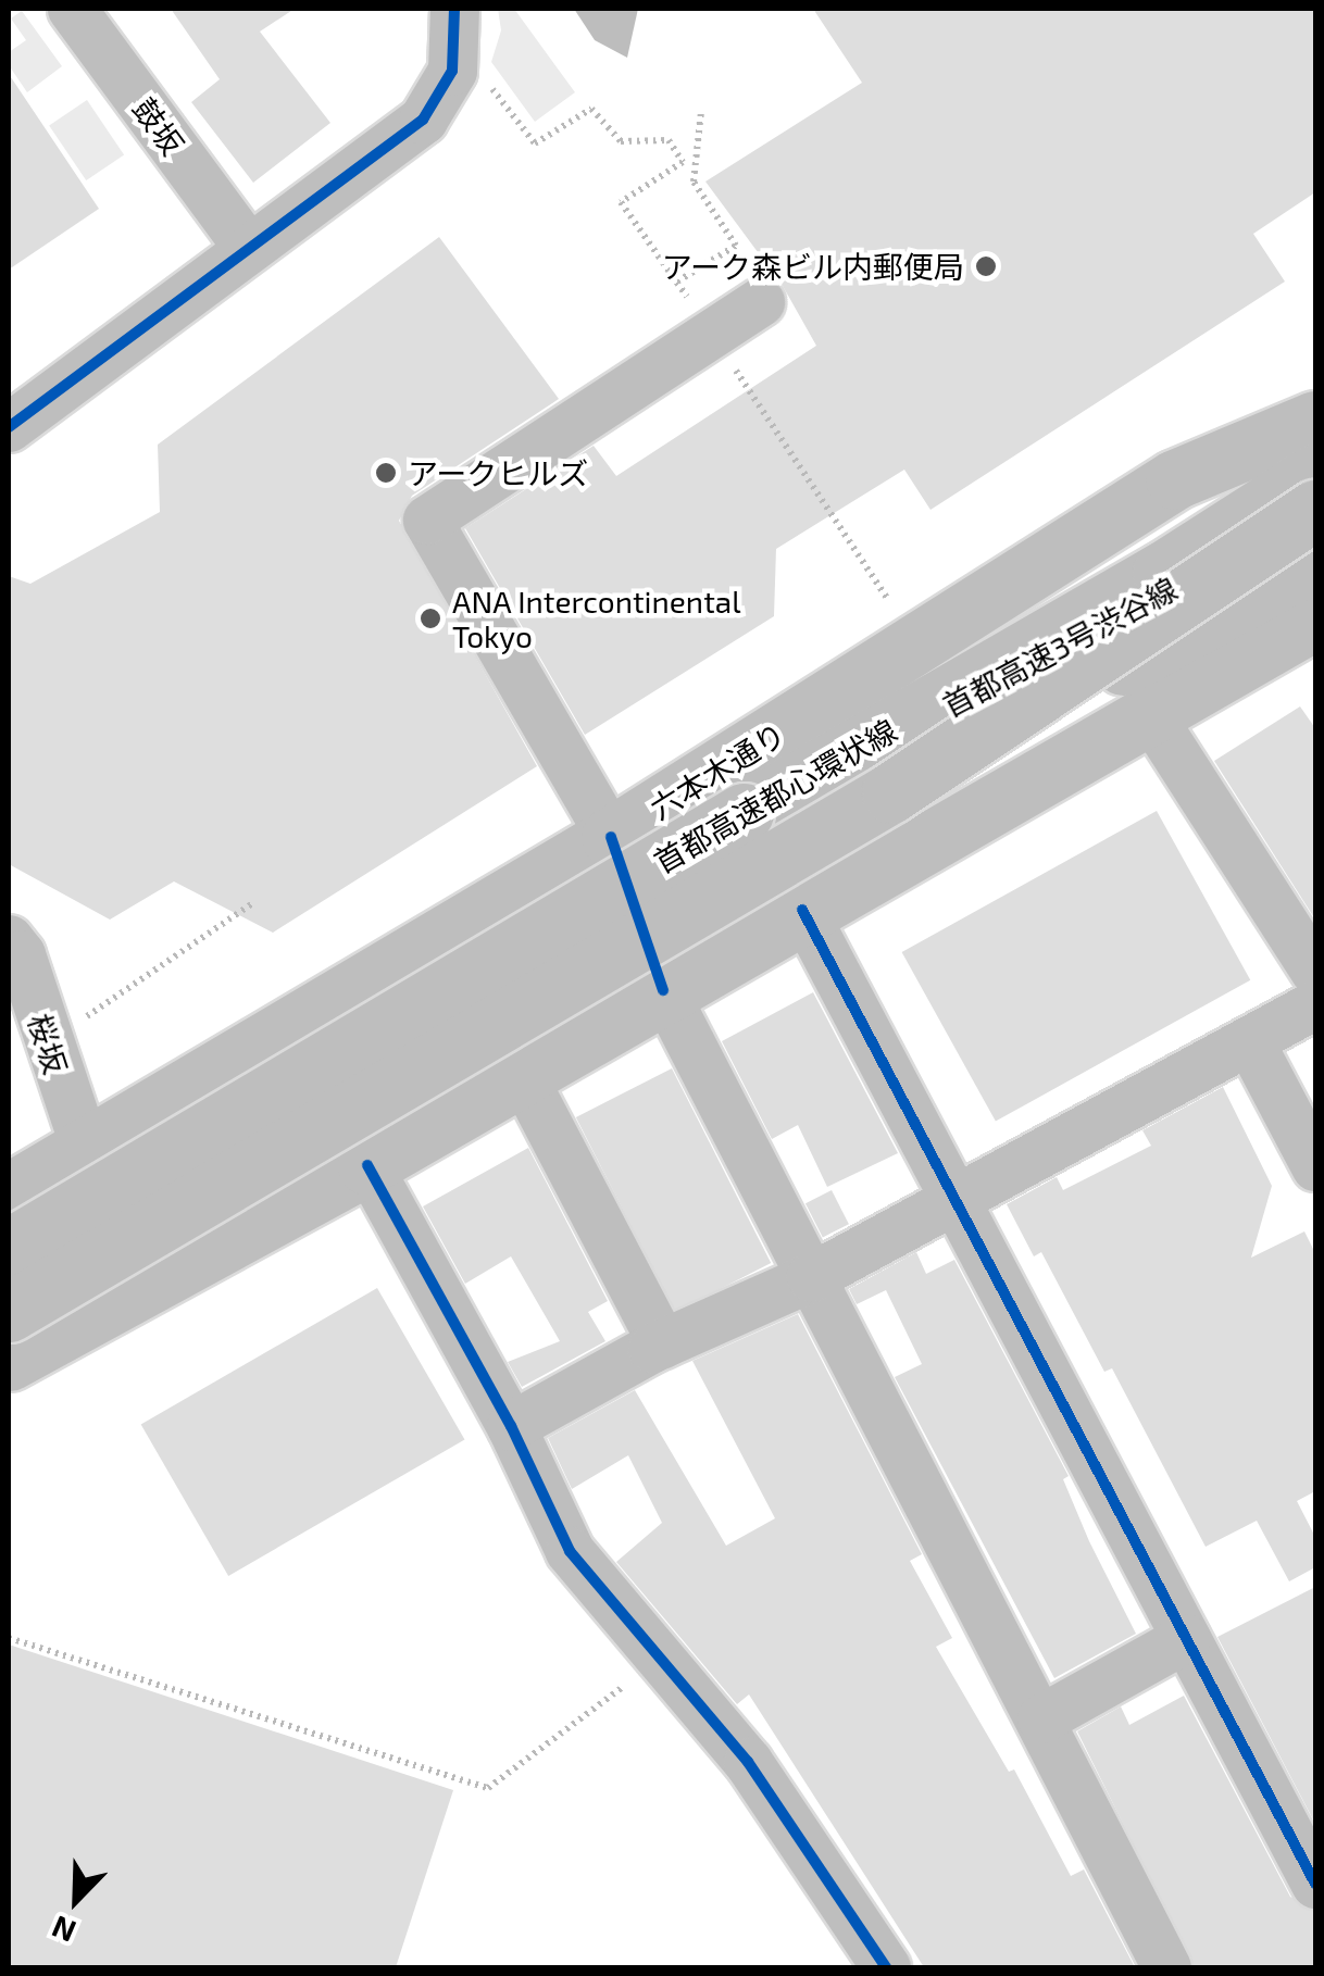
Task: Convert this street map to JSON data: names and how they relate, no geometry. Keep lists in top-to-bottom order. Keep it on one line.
{"streets":{"main road":["首都高速3号渋谷線","六本木通り","首都高速都心環状線"],"street":["鼓坂","桜坂"]},"crossings":[["首都高速3号渋谷線","首都高速都心環状線"],["六本木通り","桜坂"]],"places":["アーク森ビル内郵便局","アークヒルズ","ANA Intercontinental Tokyo"],"north":"bottom left"}
